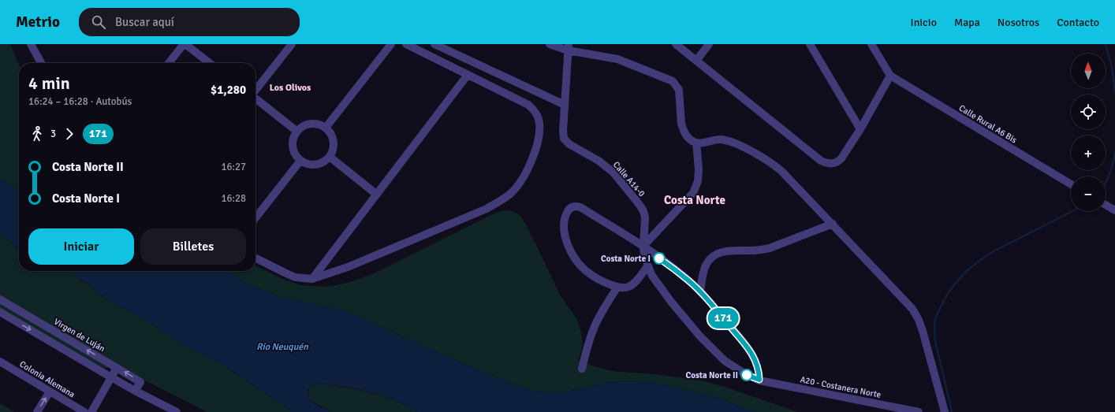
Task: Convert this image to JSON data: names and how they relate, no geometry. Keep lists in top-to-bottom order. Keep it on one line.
{"streets":{"street":["Calle Rural A6 Bis","Calle A14-0","Virgen de Luján","Colonia Alemana","A20 - Costanera Norte"]},"crossings":[["Calle A14-0","A20 - Costanera Norte"]],"districts":["Los Olivos","Costa Norte"],"water":["Río Neuquén"],"places":["Costa Norte I","Costa Norte II"],"lines":["bus line 171"],"north":"top","page":{"header":"Metrio","search":"Buscar aquí","nav":["Inicio","Mapa","Nosotros","Contacto"],"on_map":"171","map_buttons":["+","−"],"heading":["4 min","16:24 – 16:28 · Autobús","$1,280"],"legs":["3","171"],"list":[{"name":"Costa Norte II","value":"16:27"},{"name":"Costa Norte I","value":"16:28"}],"buttons":["Iniciar","Billetes"]}}
